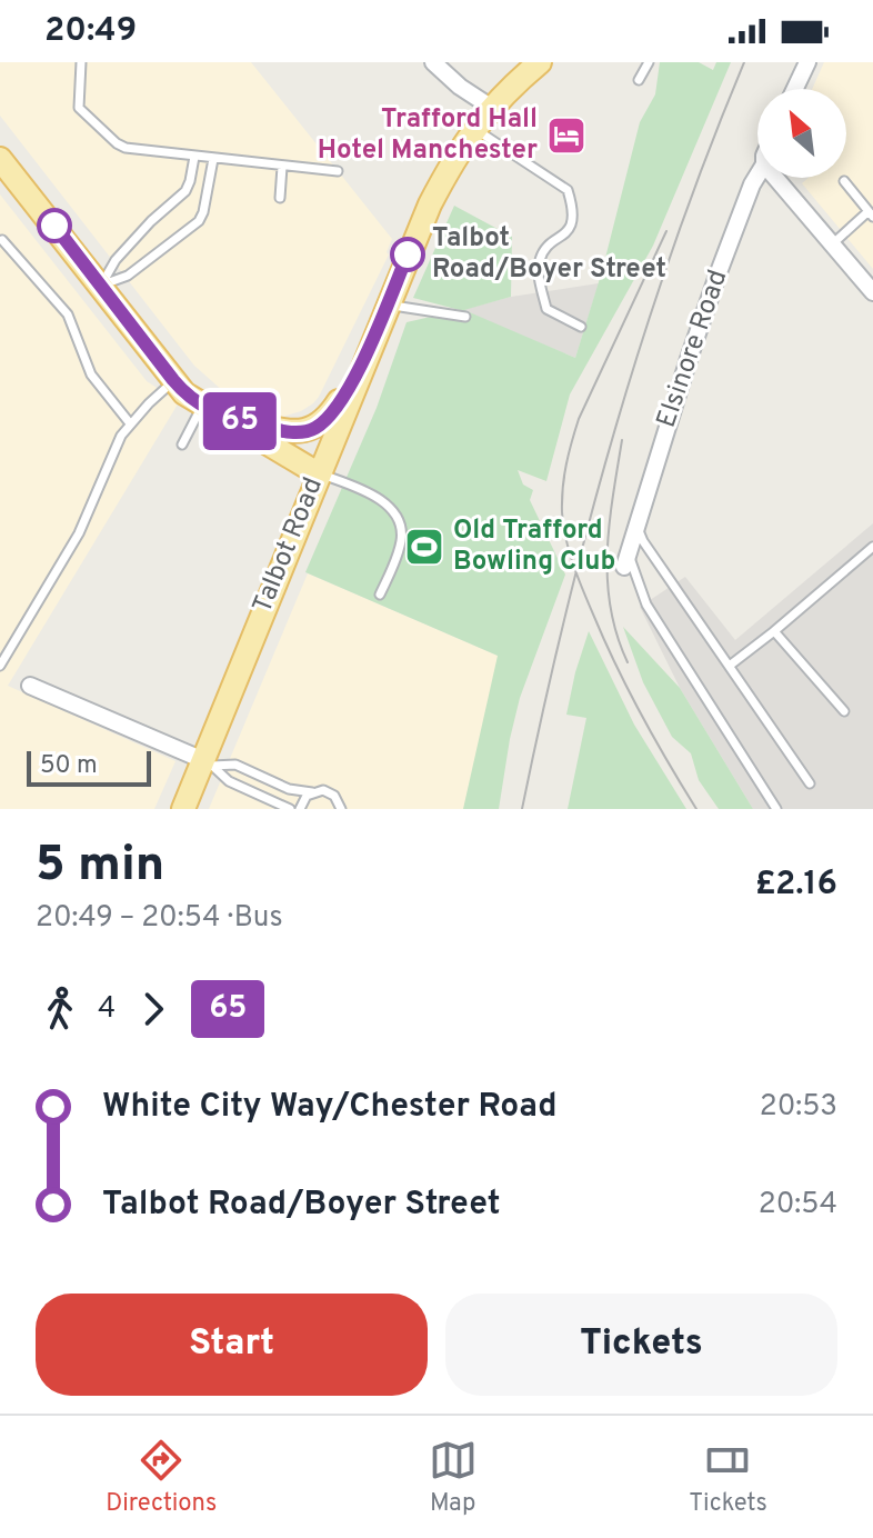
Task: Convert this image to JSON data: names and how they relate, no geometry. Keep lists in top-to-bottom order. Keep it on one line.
{"streets":{"main road":["Talbot Road"],"street":["Elsinore Road"]},"places":{"hotel":["Trafford Hall Hotel Manchester"],"other":["Talbot Road/Boyer Street"],"sports":["Old Trafford Bowling Club"]},"lines":["bus line 65"],"scale_bar":"50 m","north":"top left","page":{"status":"20:49","on_map":"65","scale":"50 m","heading":["5 min","20:49 – 20:54 · Bus","£2.16"],"legs":["4","65"],"list":[{"name":"White City Way/Chester Road","value":"20:53"},{"name":"Talbot Road/Boyer Street","value":"20:54"}],"buttons":["Start","Tickets"],"tabs":["Directions","Map","Tickets"]}}
